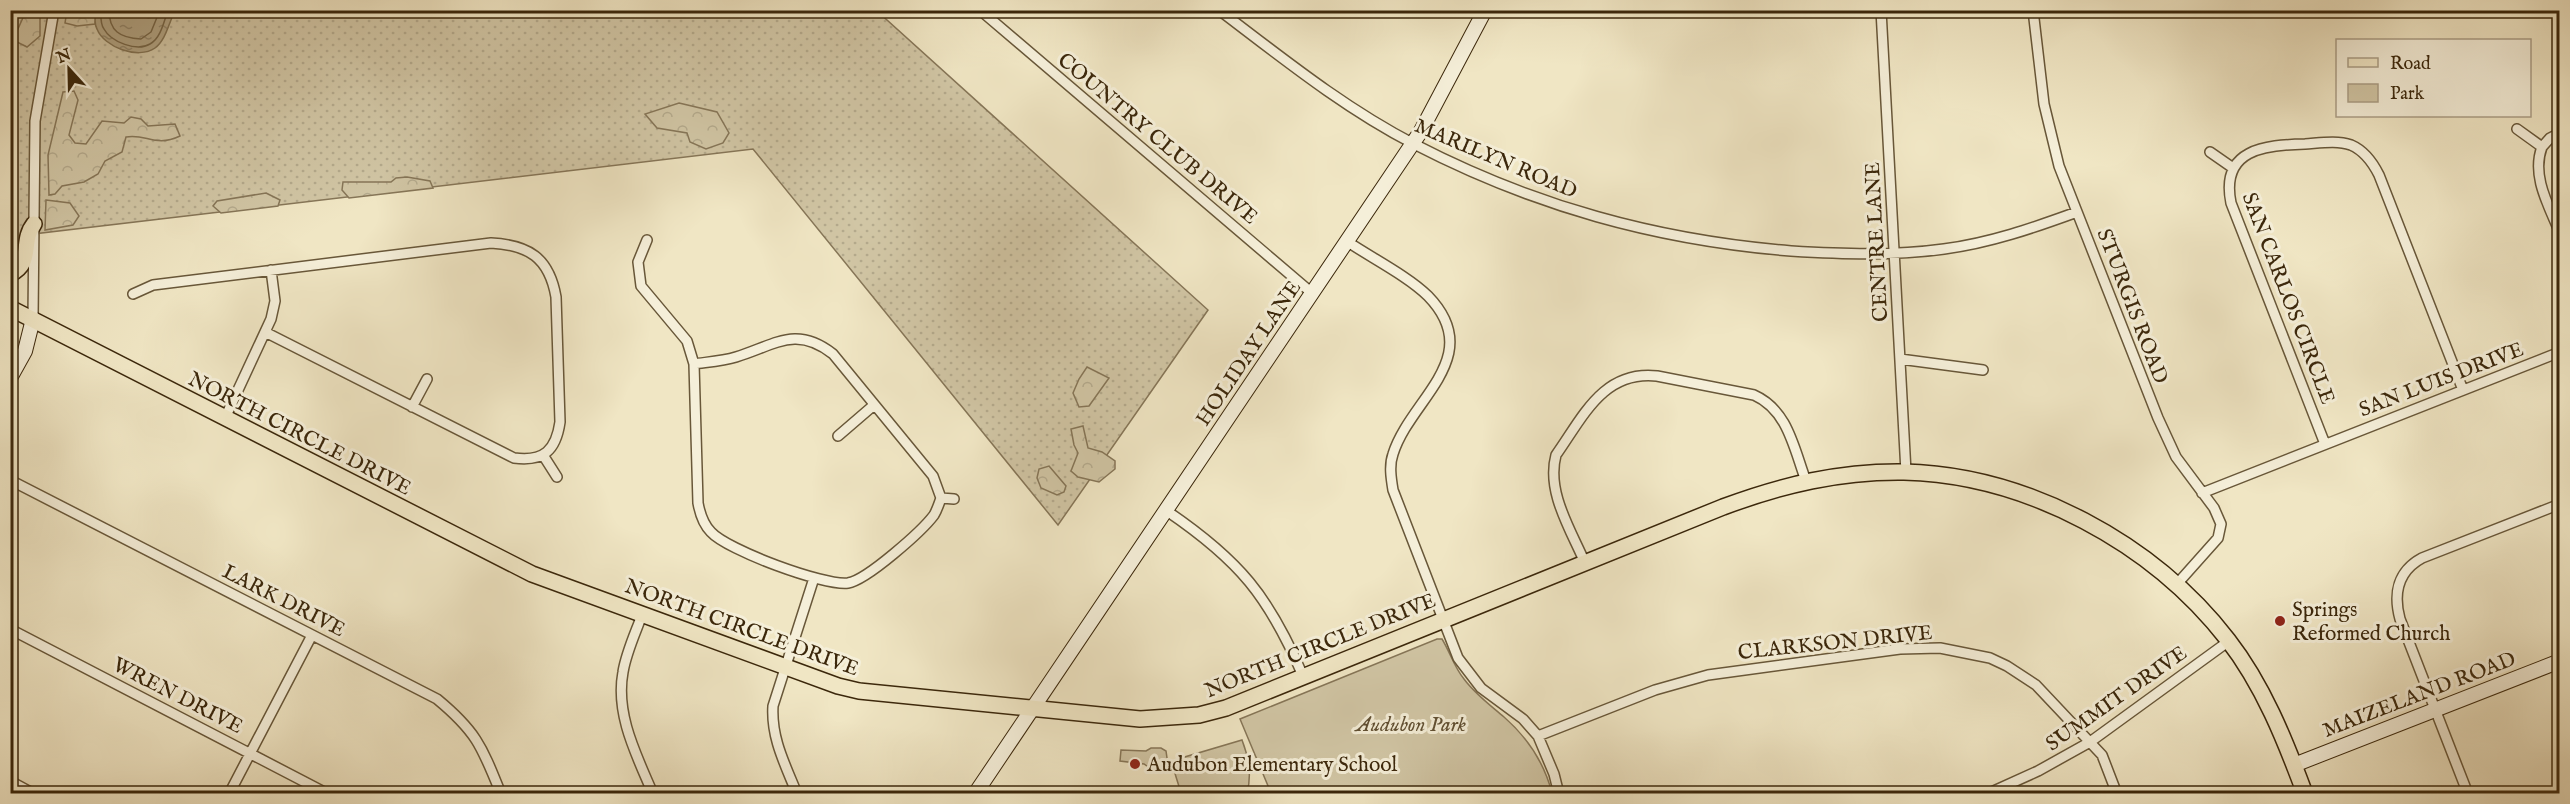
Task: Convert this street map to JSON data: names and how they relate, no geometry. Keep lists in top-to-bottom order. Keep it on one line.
{"streets":{"main road":["NORTH CIRCLE DRIVE"],"street":["COUNTRY CLUB DRIVE","MARILYN ROAD","CENTRE LANE","SAN CARLOS CIRCLE","STURGIS ROAD","HOLIDAY LANE","SAN LUIS DRIVE","LARK DRIVE","CLARKSON DRIVE","MAIZELAND ROAD","WREN DRIVE","SUMMIT DRIVE"]},"crossings":[["COUNTRY CLUB DRIVE","HOLIDAY LANE"],["MARILYN ROAD","CENTRE LANE"],["MARILYN ROAD","STURGIS ROAD"],["MARILYN ROAD","HOLIDAY LANE"],["CENTRE LANE","NORTH CIRCLE DRIVE"],["SAN CARLOS CIRCLE","SAN LUIS DRIVE"],["STURGIS ROAD","SAN LUIS DRIVE"],["STURGIS ROAD","NORTH CIRCLE DRIVE"],["HOLIDAY LANE","NORTH CIRCLE DRIVE"],["NORTH CIRCLE DRIVE","MAIZELAND ROAD"],["NORTH CIRCLE DRIVE","SUMMIT DRIVE"],["CLARKSON DRIVE","SUMMIT DRIVE"]],"parks":["Audubon Park"],"places":["Springs Reformed Church","Audubon Elementary School"],"legend":["Road","Park"],"north":"top"}
